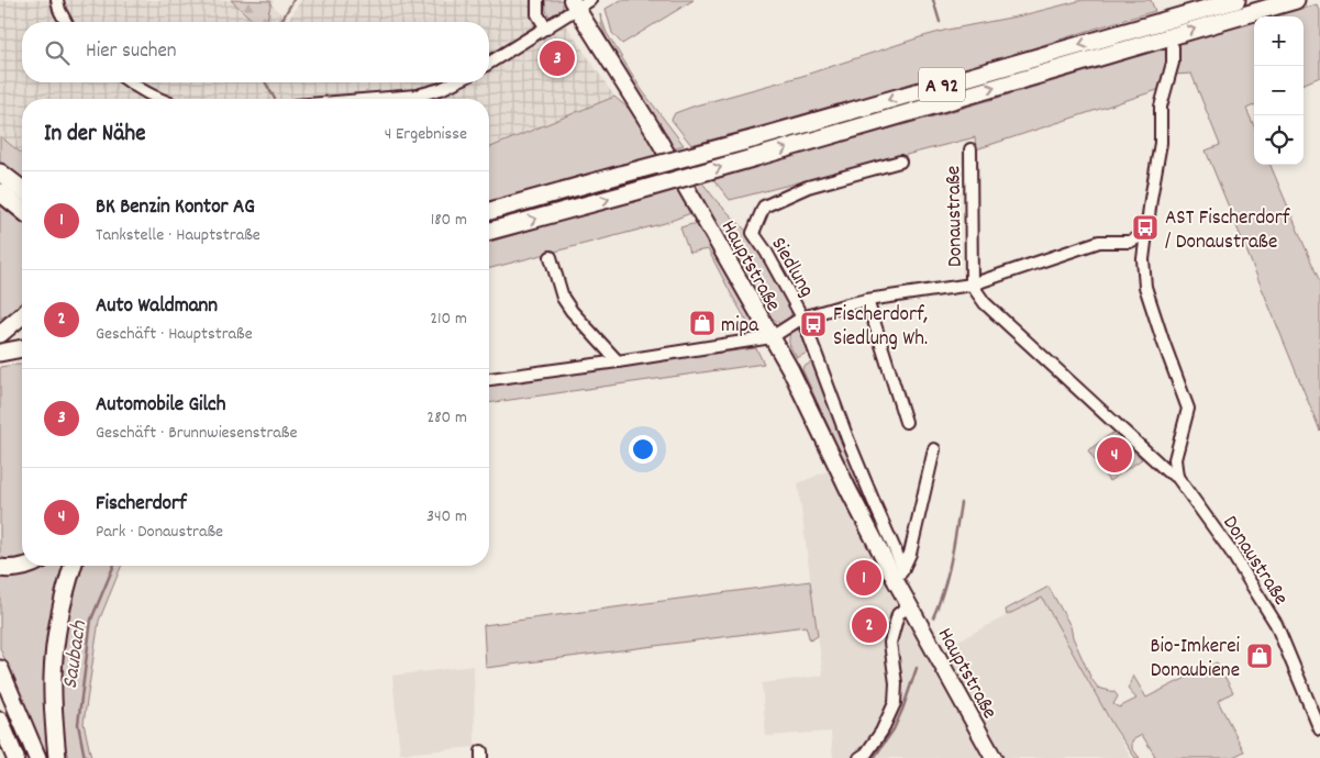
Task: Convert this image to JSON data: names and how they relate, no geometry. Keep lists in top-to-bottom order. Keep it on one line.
{"streets":{"highway":["A 92"],"main road":["Hauptstraße"],"street":["Donaustraße","Siedlung"]},"crossings":[["Donaustraße","Siedlung"],["Hauptstraße","Siedlung"]],"water":["Saubach"],"places":{"bus stop":["AST Fischerdorf / Donaustraße","Fischerdorf, Siedlung Wh."],"shop":["mipa","Bio-Imkerei Donaubiene"]},"page":{"map_buttons":["+","−"],"search":"Hier suchen","pins":["3","4","1","2"],"heading":["In der Nähe","4 Ergebnisse"],"list":[{"mark":"1","name":"BK Benzin Kontor AG","note":"Tankstelle · Hauptstraße","value":"180 m"},{"mark":"2","name":"Auto Waldmann","note":"Geschäft · Hauptstraße","value":"210 m"},{"mark":"3","name":"Automobile Gilch","note":"Geschäft · Brunnwiesenstraße","value":"280 m"},{"mark":"4","name":"Fischerdorf","note":"Park · Donaustraße","value":"340 m"}]}}
